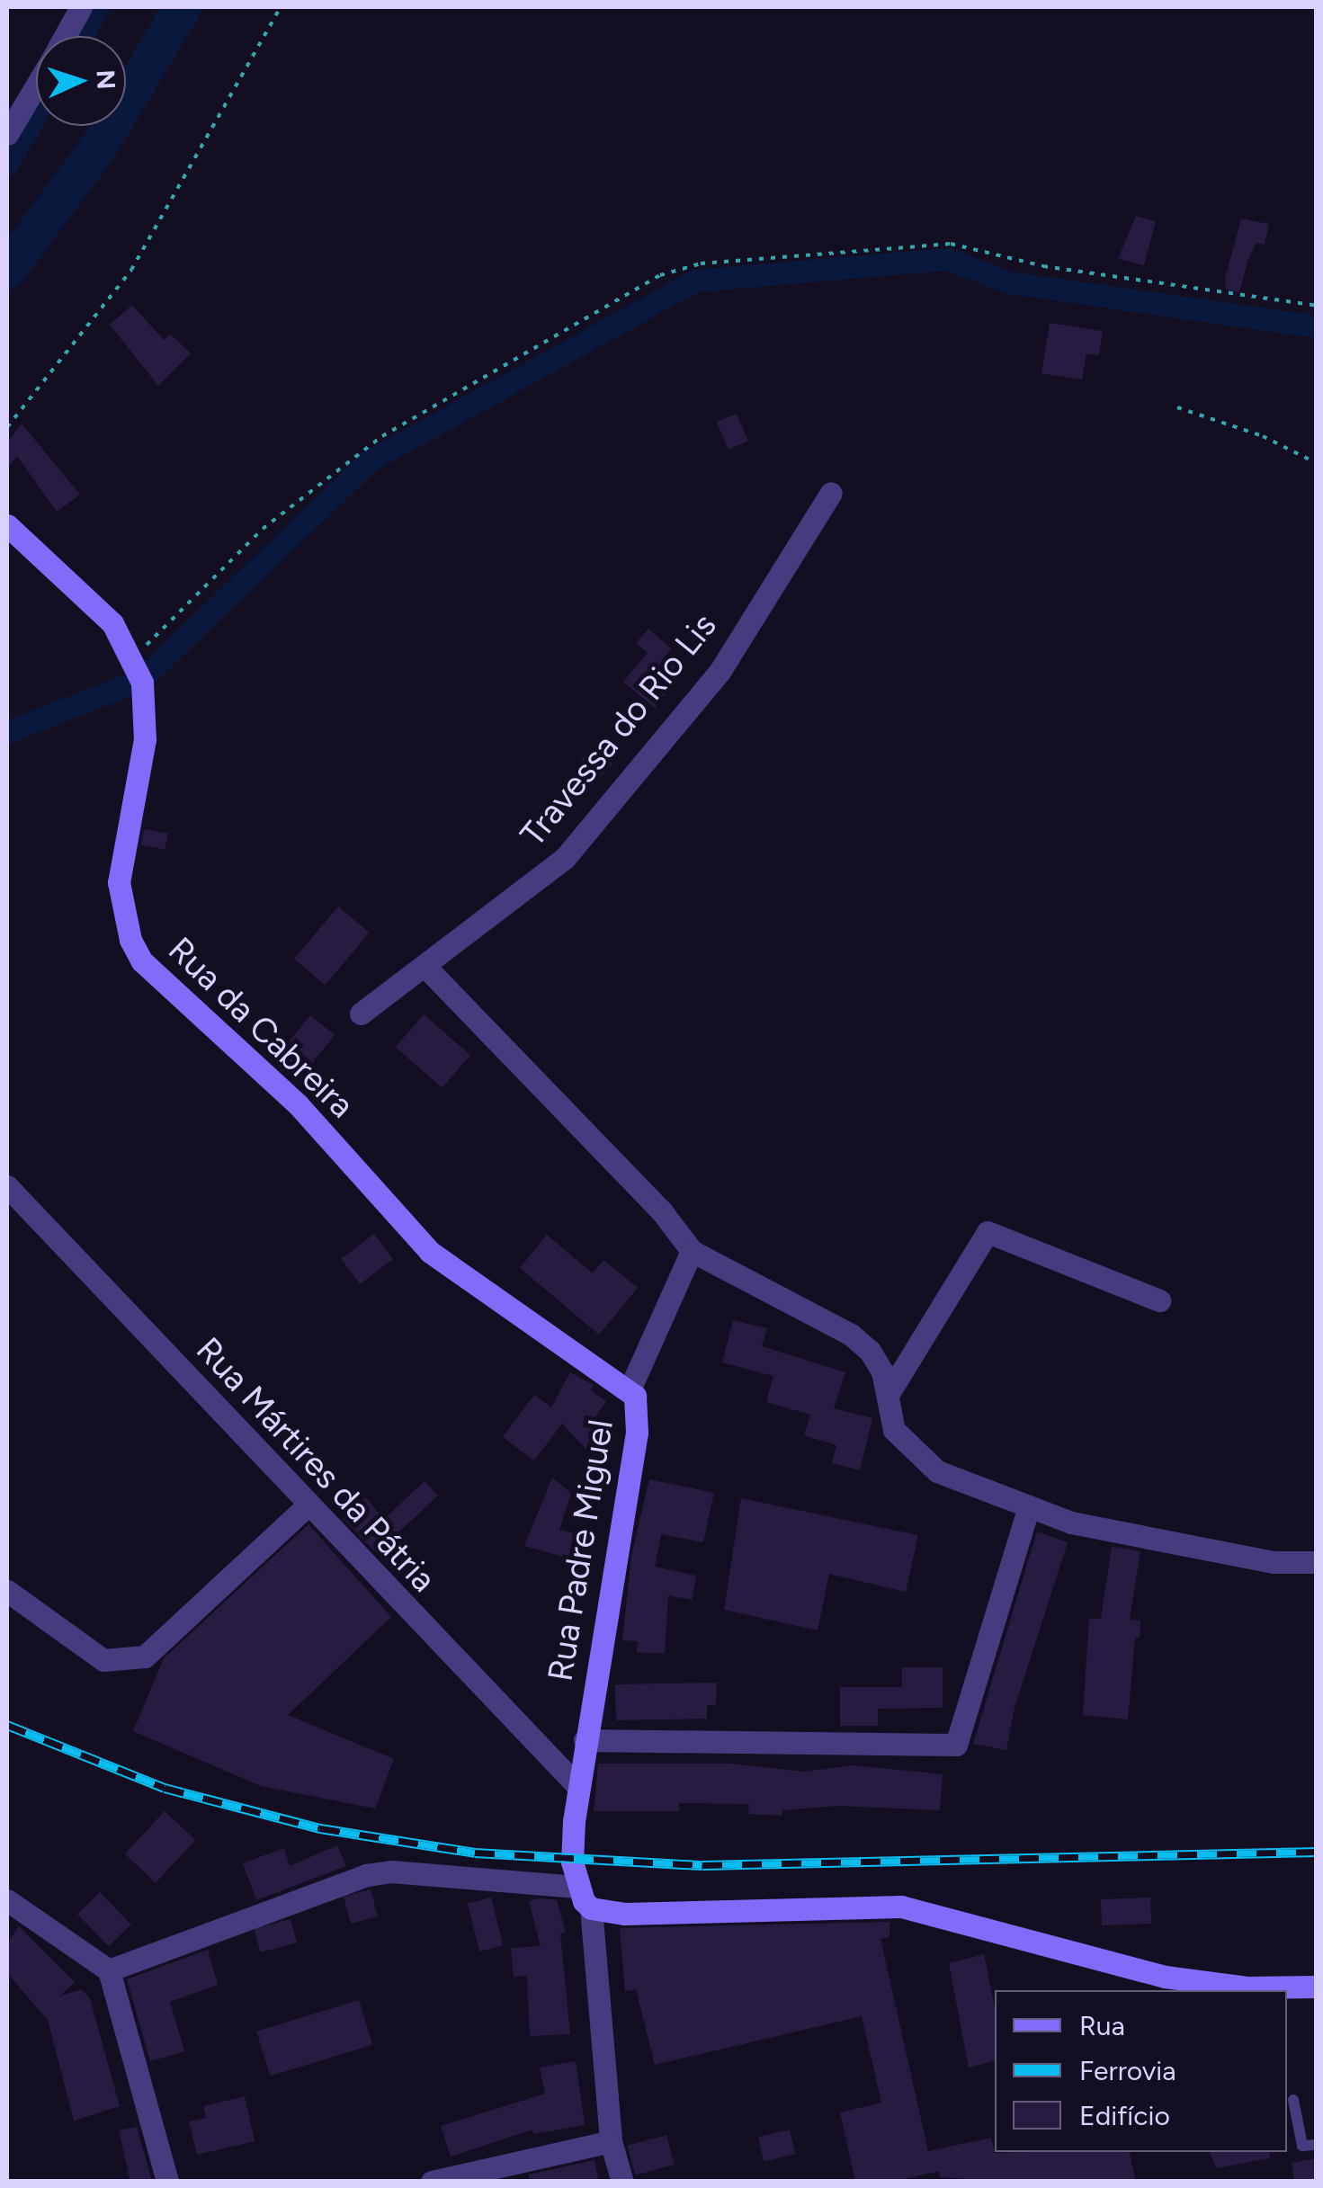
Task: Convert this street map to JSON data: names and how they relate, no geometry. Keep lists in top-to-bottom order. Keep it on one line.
{"streets":{"main road":["Rua da Cabreira","Rua Padre Miguel"],"street":["Travessa do Rio Lis","Rua Mártires da Pátria"]},"crossings":[["Rua da Cabreira","Rua Padre Miguel"],["Rua Mártires da Pátria","Rua Padre Miguel"]],"legend":["Rua","Ferrovia","Edifício"],"north":"right"}
